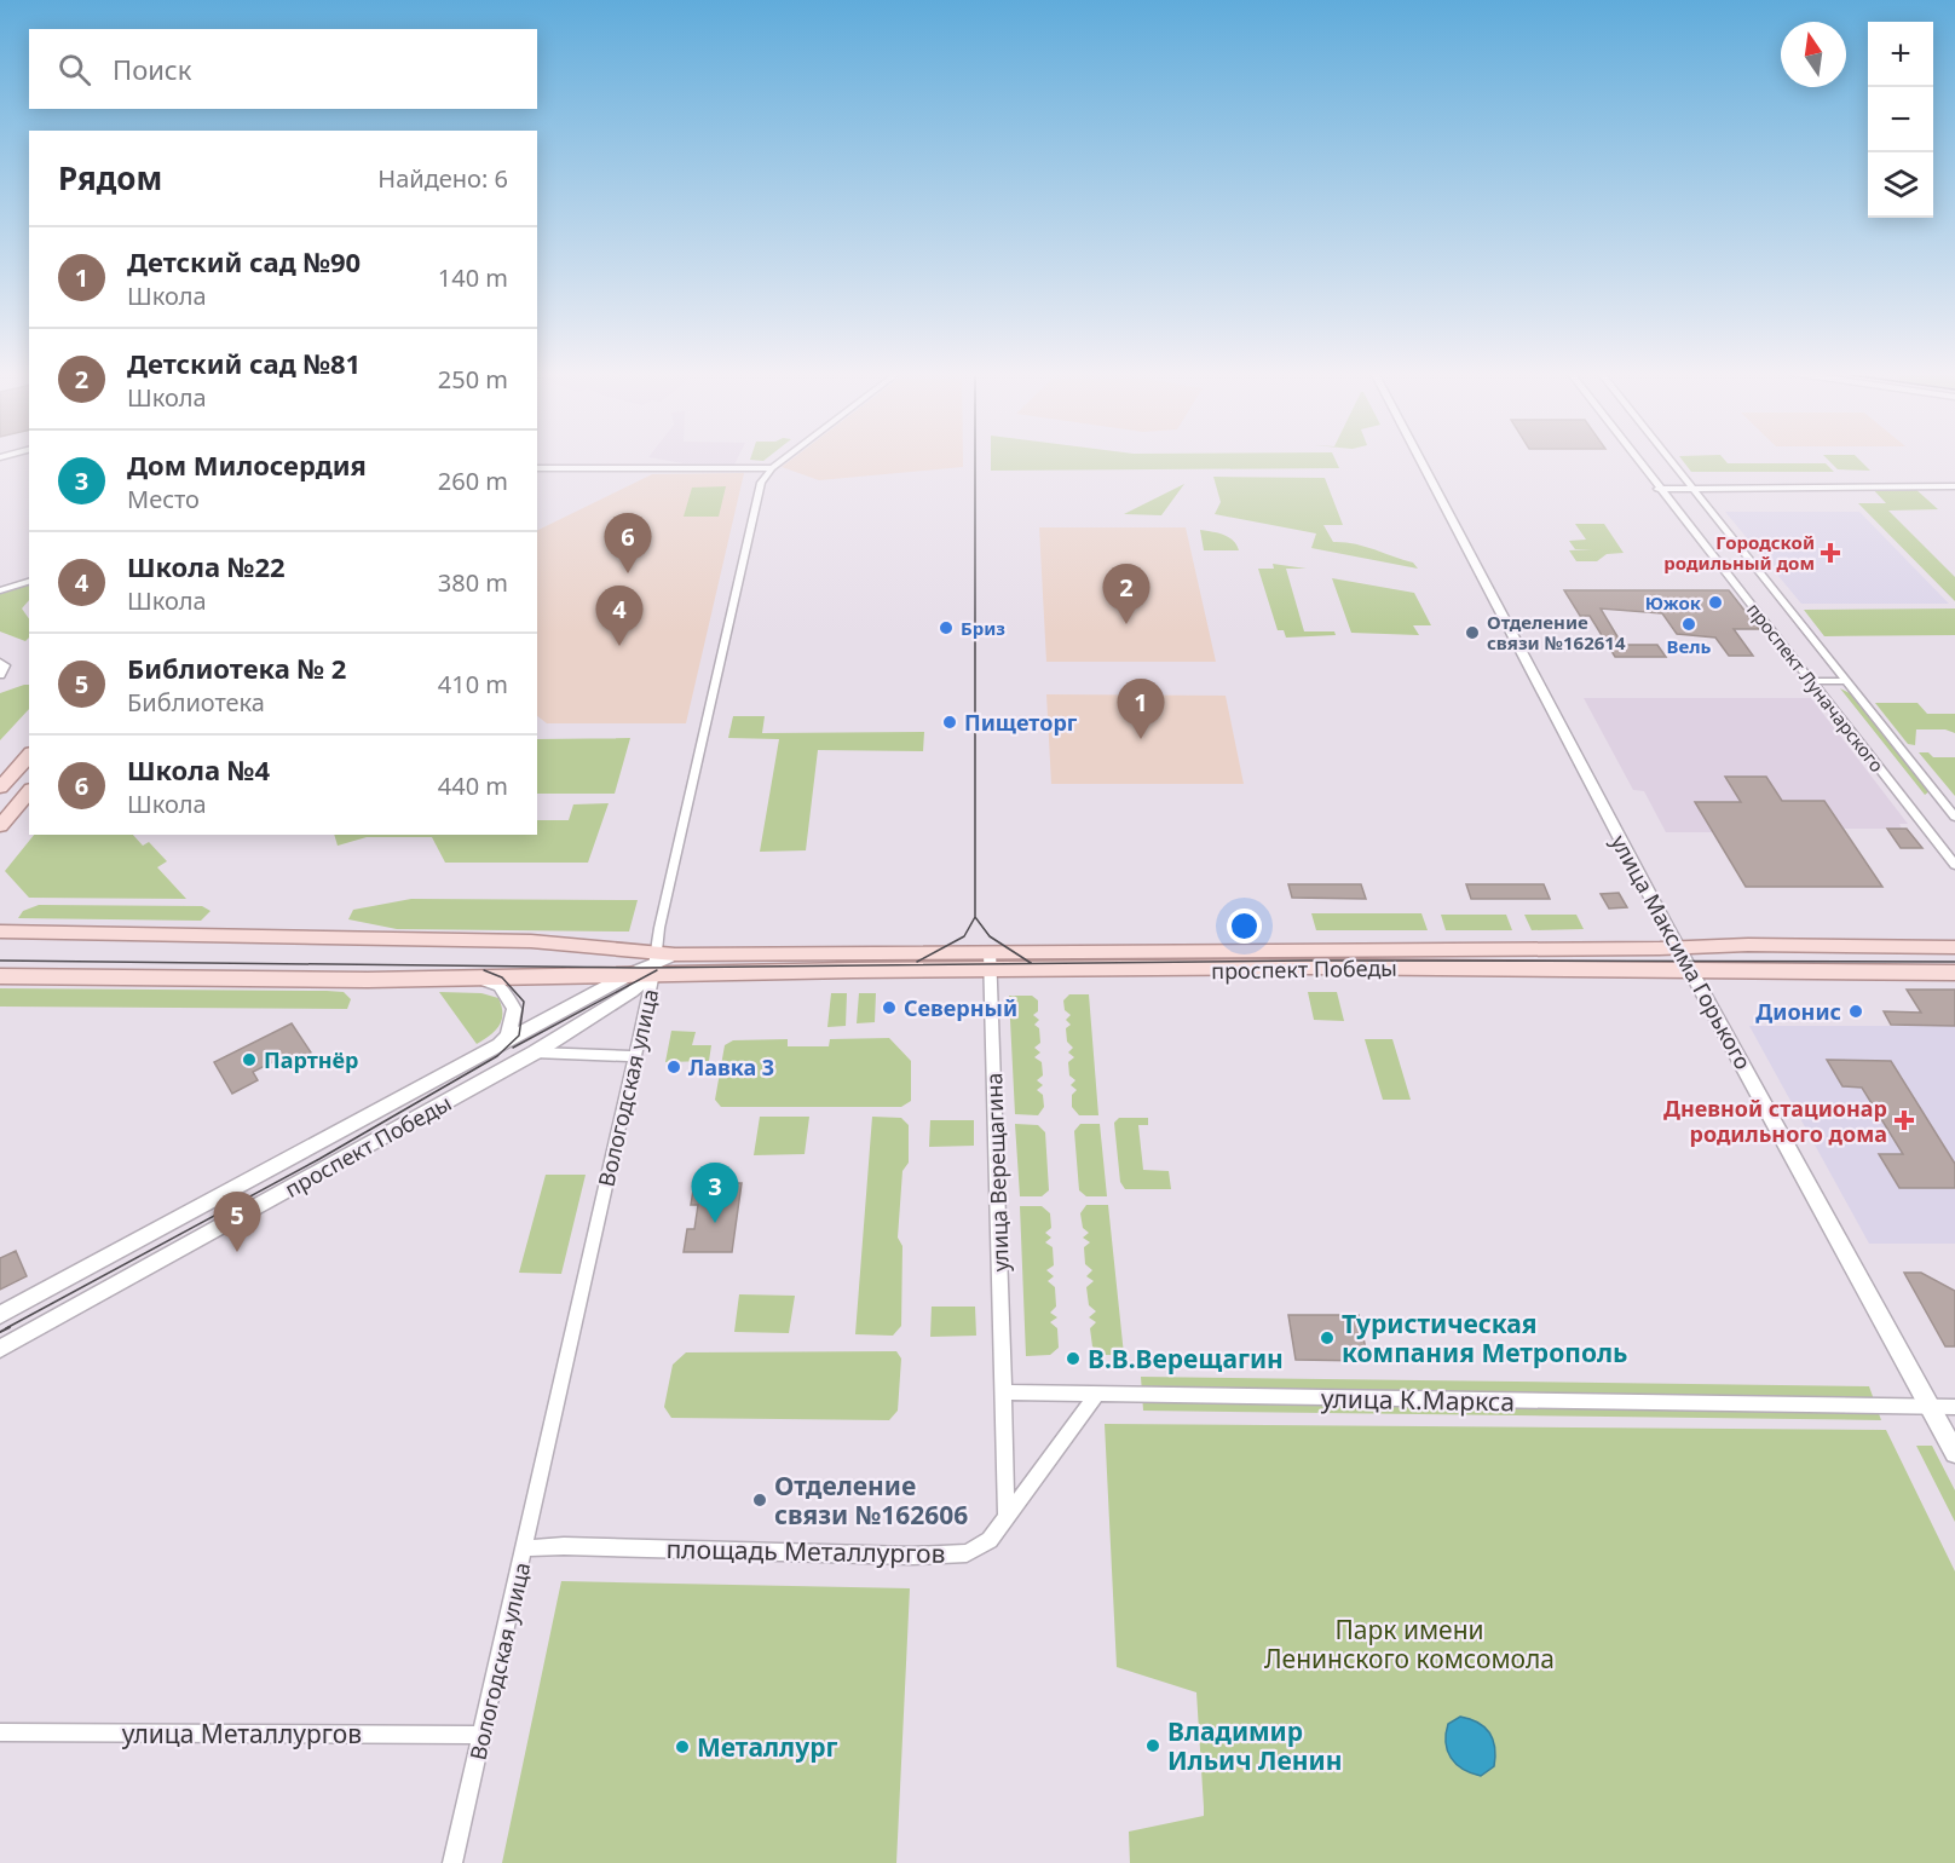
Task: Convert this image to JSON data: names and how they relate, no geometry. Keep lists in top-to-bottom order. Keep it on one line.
{"streets":{"main road":["проспект Победы"],"street":["проспект Луначарского","улица Максима Горького","Вологодская улица","улица Верещагина","улица К.Маркса","площадь Металлургов","улица Металлургов"]},"crossings":[["улица Максима Горького","проспект Победы"],["улица Максима Горького","улица К.Маркса"],["проспект Победы","Вологодская улица"],["проспект Победы","улица Верещагина"],["Вологодская улица","площадь Металлургов"],["Вологодская улица","улица Металлургов"],["улица Верещагина","улица К.Маркса"],["улица К.Маркса","площадь Металлургов"]],"parks":["Парк имени Ленинского комсомола"],"places":{"health":["Городской родильный дом","Дневной стационар родильного дома"],"other":["Южок","Вель","Бриз","Отделение связи №162614","Пищеторг","Северный","Дионис","Партнёр","Лавка 3","Туристическая компания Метрополь","В.В.Верещагин","Отделение связи №162606","Владимир Ильич Ленин","Металлург"]},"north":"top","page":{"map_buttons":["+","−"],"search":"Поиск","heading":["Рядом","Найдено: 6"],"list":[{"mark":"1","name":"Детский сад №90","note":"Школа","value":"140 m"},{"mark":"2","name":"Детский сад №81","note":"Школа","value":"250 m"},{"mark":"3","name":"Дом Милосердия","note":"Место","value":"260 m"},{"mark":"4","name":"Школа №22","note":"Школа","value":"380 m"},{"mark":"5","name":"Библиотека № 2","note":"Библиотека","value":"410 m"},{"mark":"6","name":"Школа №4","note":"Школа","value":"440 m"}],"pins":["6","2","4","1","3","5"]}}
